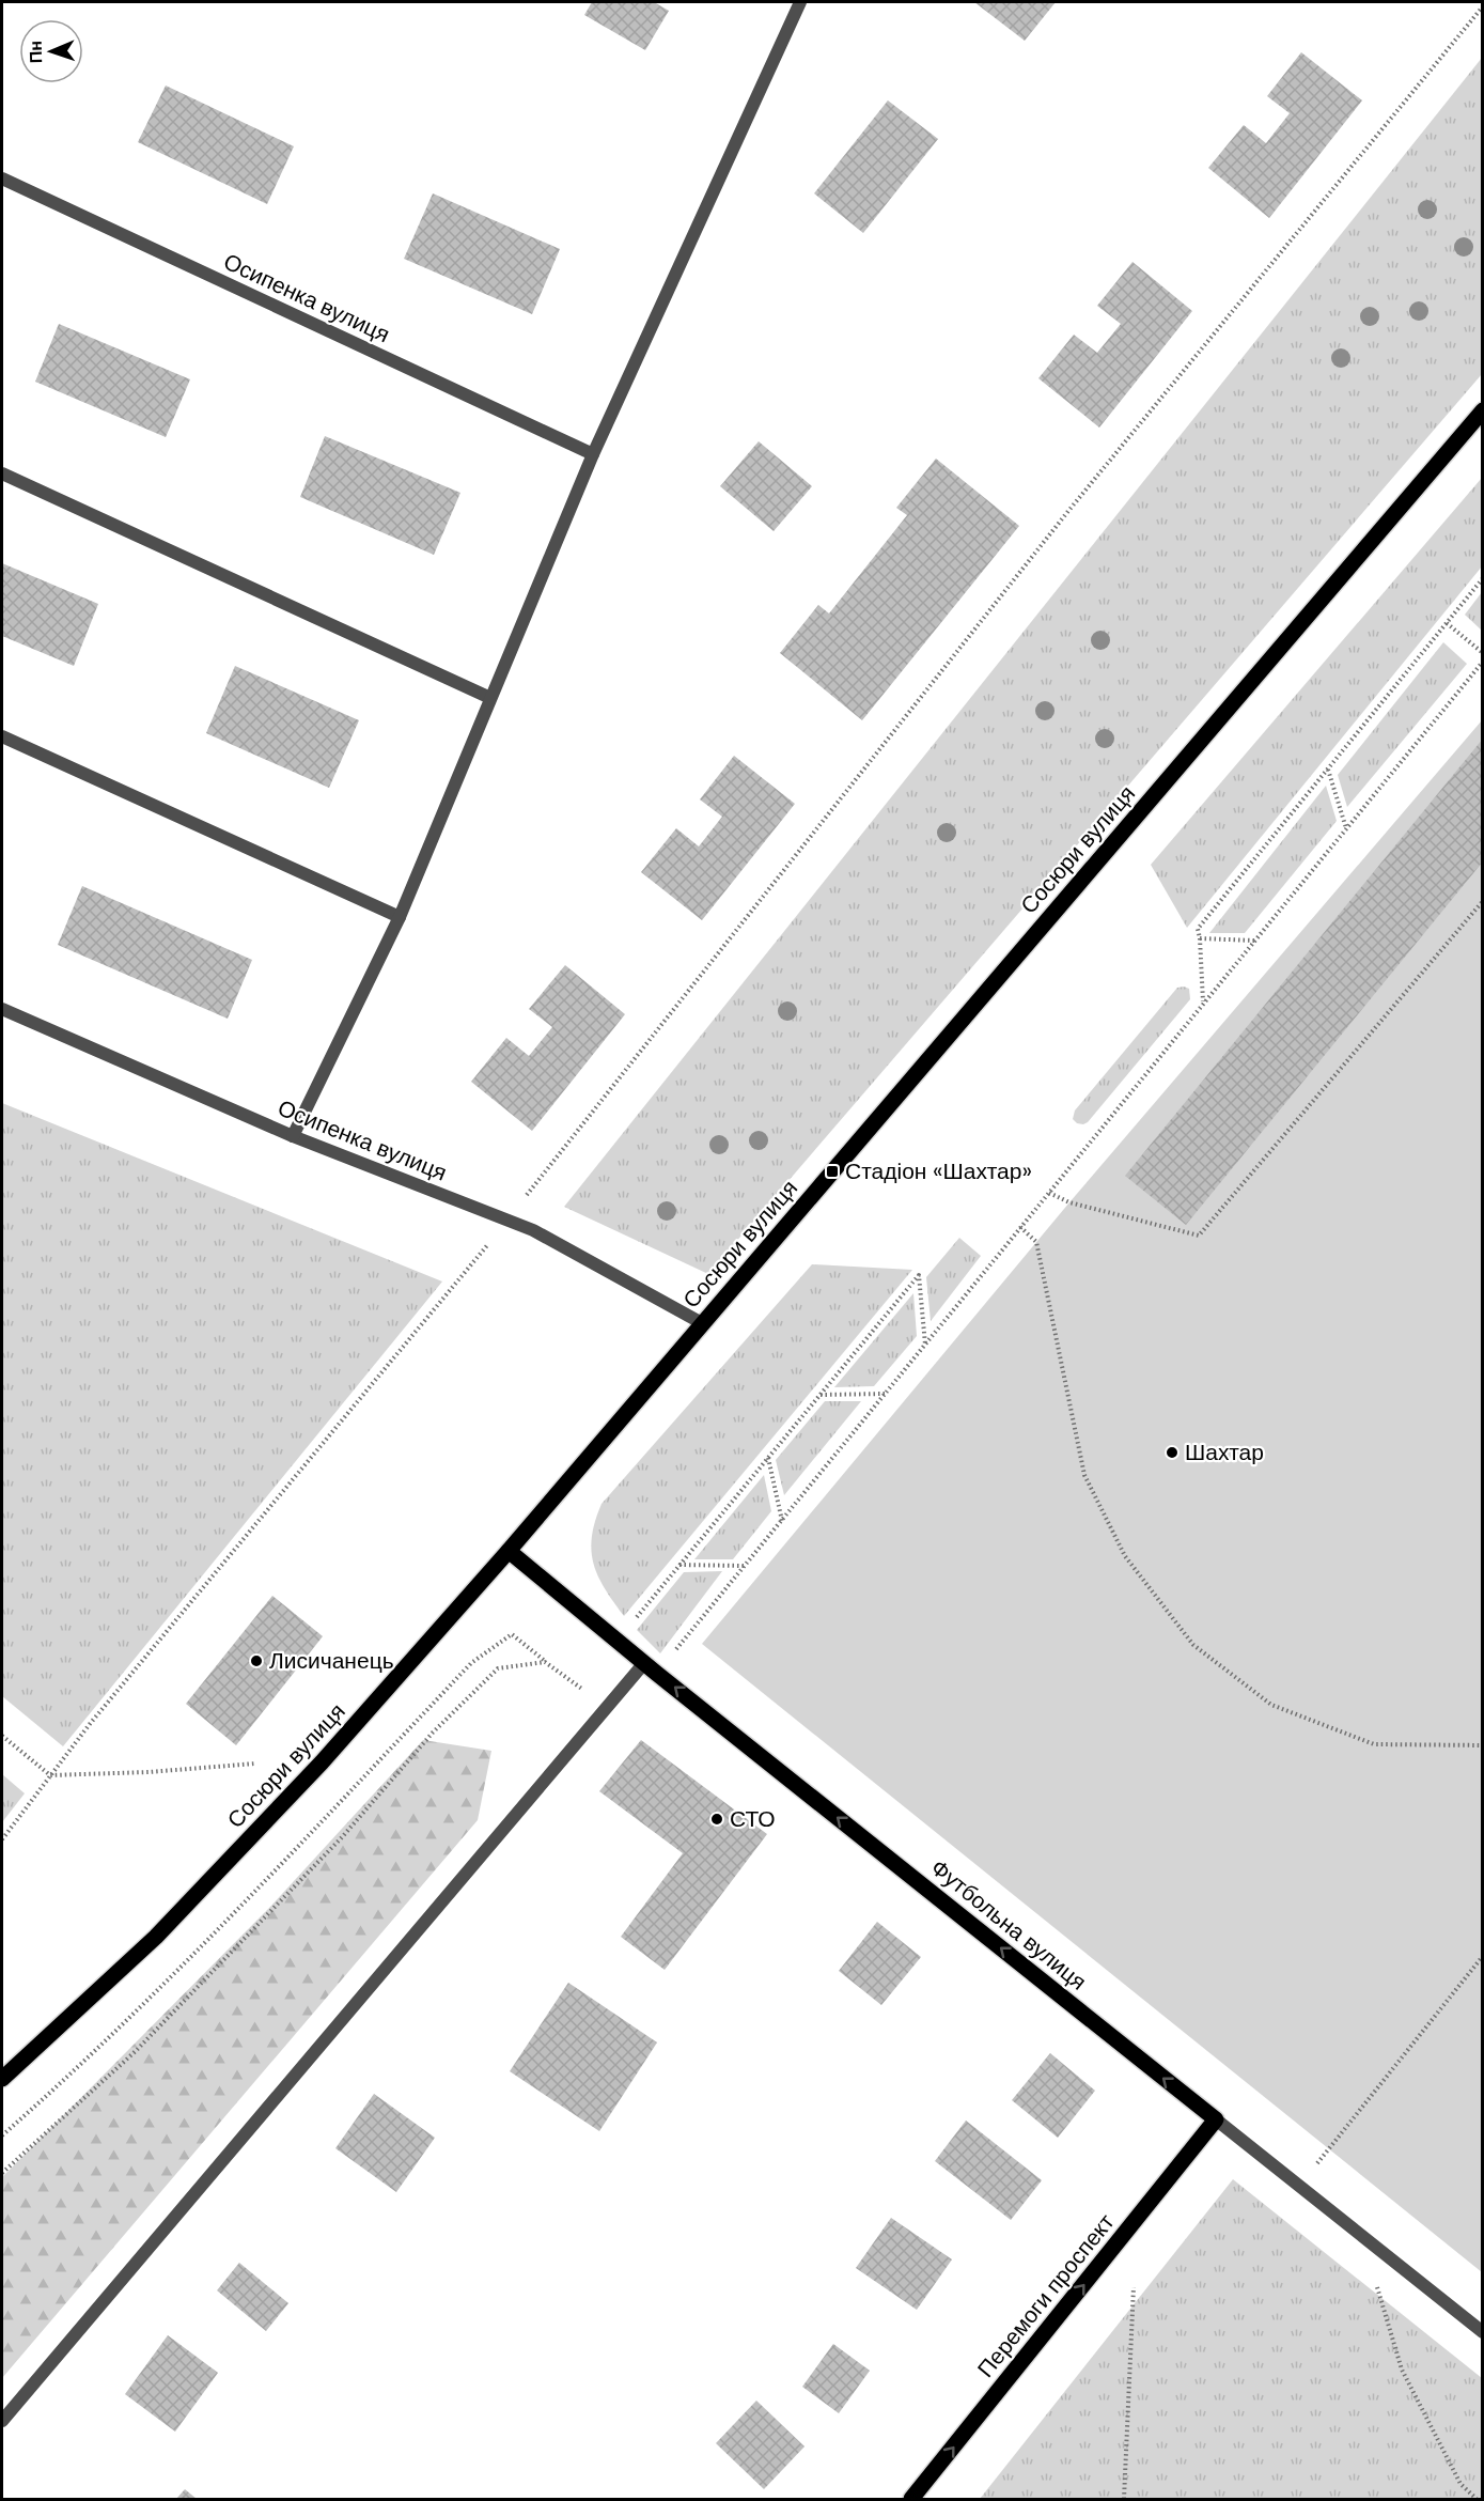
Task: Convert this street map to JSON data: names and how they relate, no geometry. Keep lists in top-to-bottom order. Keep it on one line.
{"streets":{"main road":["Сосюри вулиця","Футбольна вулиця","Перемоги проспект"],"street":["Осипенка вулиця"]},"crossings":[["Осипенка вулиця","Сосюри вулиця"],["Сосюри вулиця","Футбольна вулиця"],["Футбольна вулиця","Перемоги проспект"]],"one_way":["Футбольна вулиця","Перемоги проспект"],"places":{"transit":["Стадіон «Шахтар»"],"other":["Шахтар","Лисичанець","СТО"]},"north":"left"}
